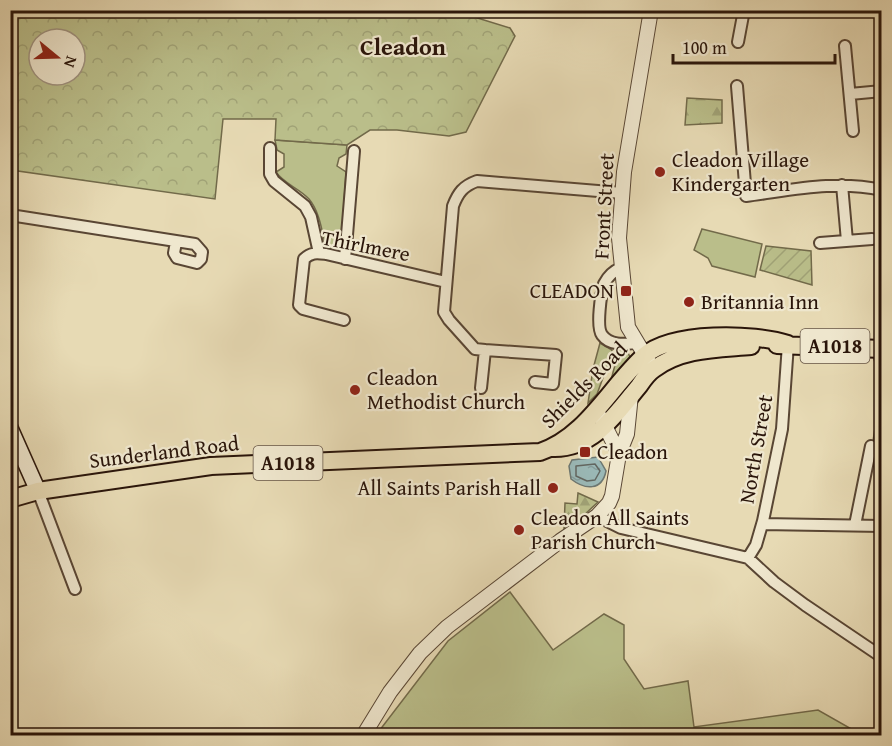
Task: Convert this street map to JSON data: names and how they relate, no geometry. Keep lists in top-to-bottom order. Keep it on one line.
{"streets":{"highway":["A1018","Shields Road","Sunderland Road"],"street":["Front Street","Thirlmere","North Street"]},"crossings":[["Front Street","Shields Road"],["Shields Road","North Street"],["Shields Road","Sunderland Road"]],"districts":["Cleadon"],"places":{"other":["Cleadon Village Kindergarten","Britannia Inn","Cleadon Methodist Church","All Saints Parish Hall","Cleadon All Saints Parish Church"],"transit":["CLEADON","Cleadon"]},"scale_bar":"100 m","north":"right"}
